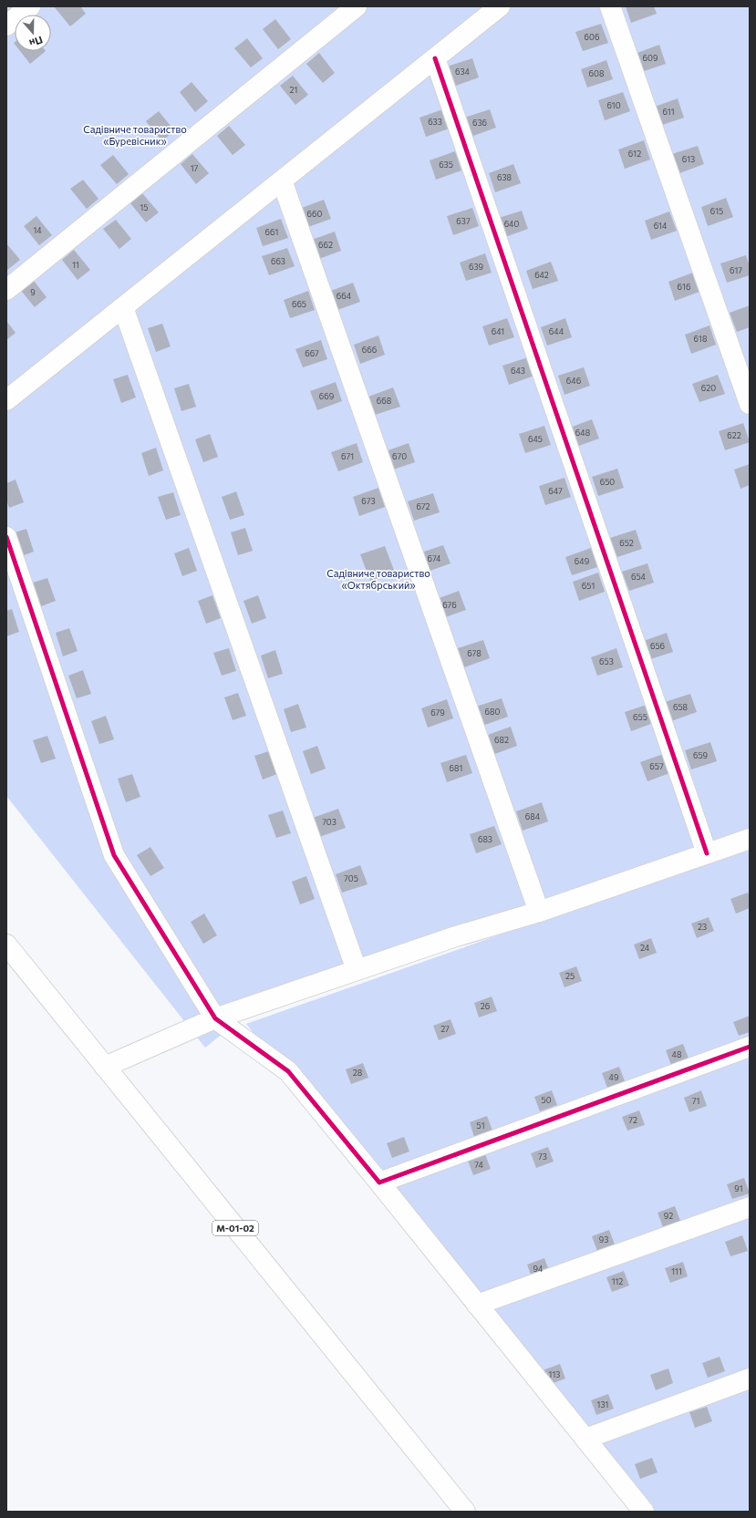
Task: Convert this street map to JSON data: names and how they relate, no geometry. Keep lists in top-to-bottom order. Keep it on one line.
{"streets":{"street":["М-01-02"]},"parks":["Садівниче товариство «Буревісник»","Садівниче товариство «Октябрський»"],"house_numbers":["606","609","634","608","21","610","611","633","636","612","613","635","17","638","15","615","660","637","640","614","14","661","662","663","11","639","617","642","616","9","664","665","641","644","618","666","667","643","646","620","669","668","648","622","645","671","670","650","647","673","672","652","674","649","654","651","676","656","678","653","658","680","679","655","682","659","657","681","684","703","683","705","23","24","25","26","27","48","28","49","50","71","72","51","73","74","91","92","93","94","111","112","113","131"],"north":"bottom"}
